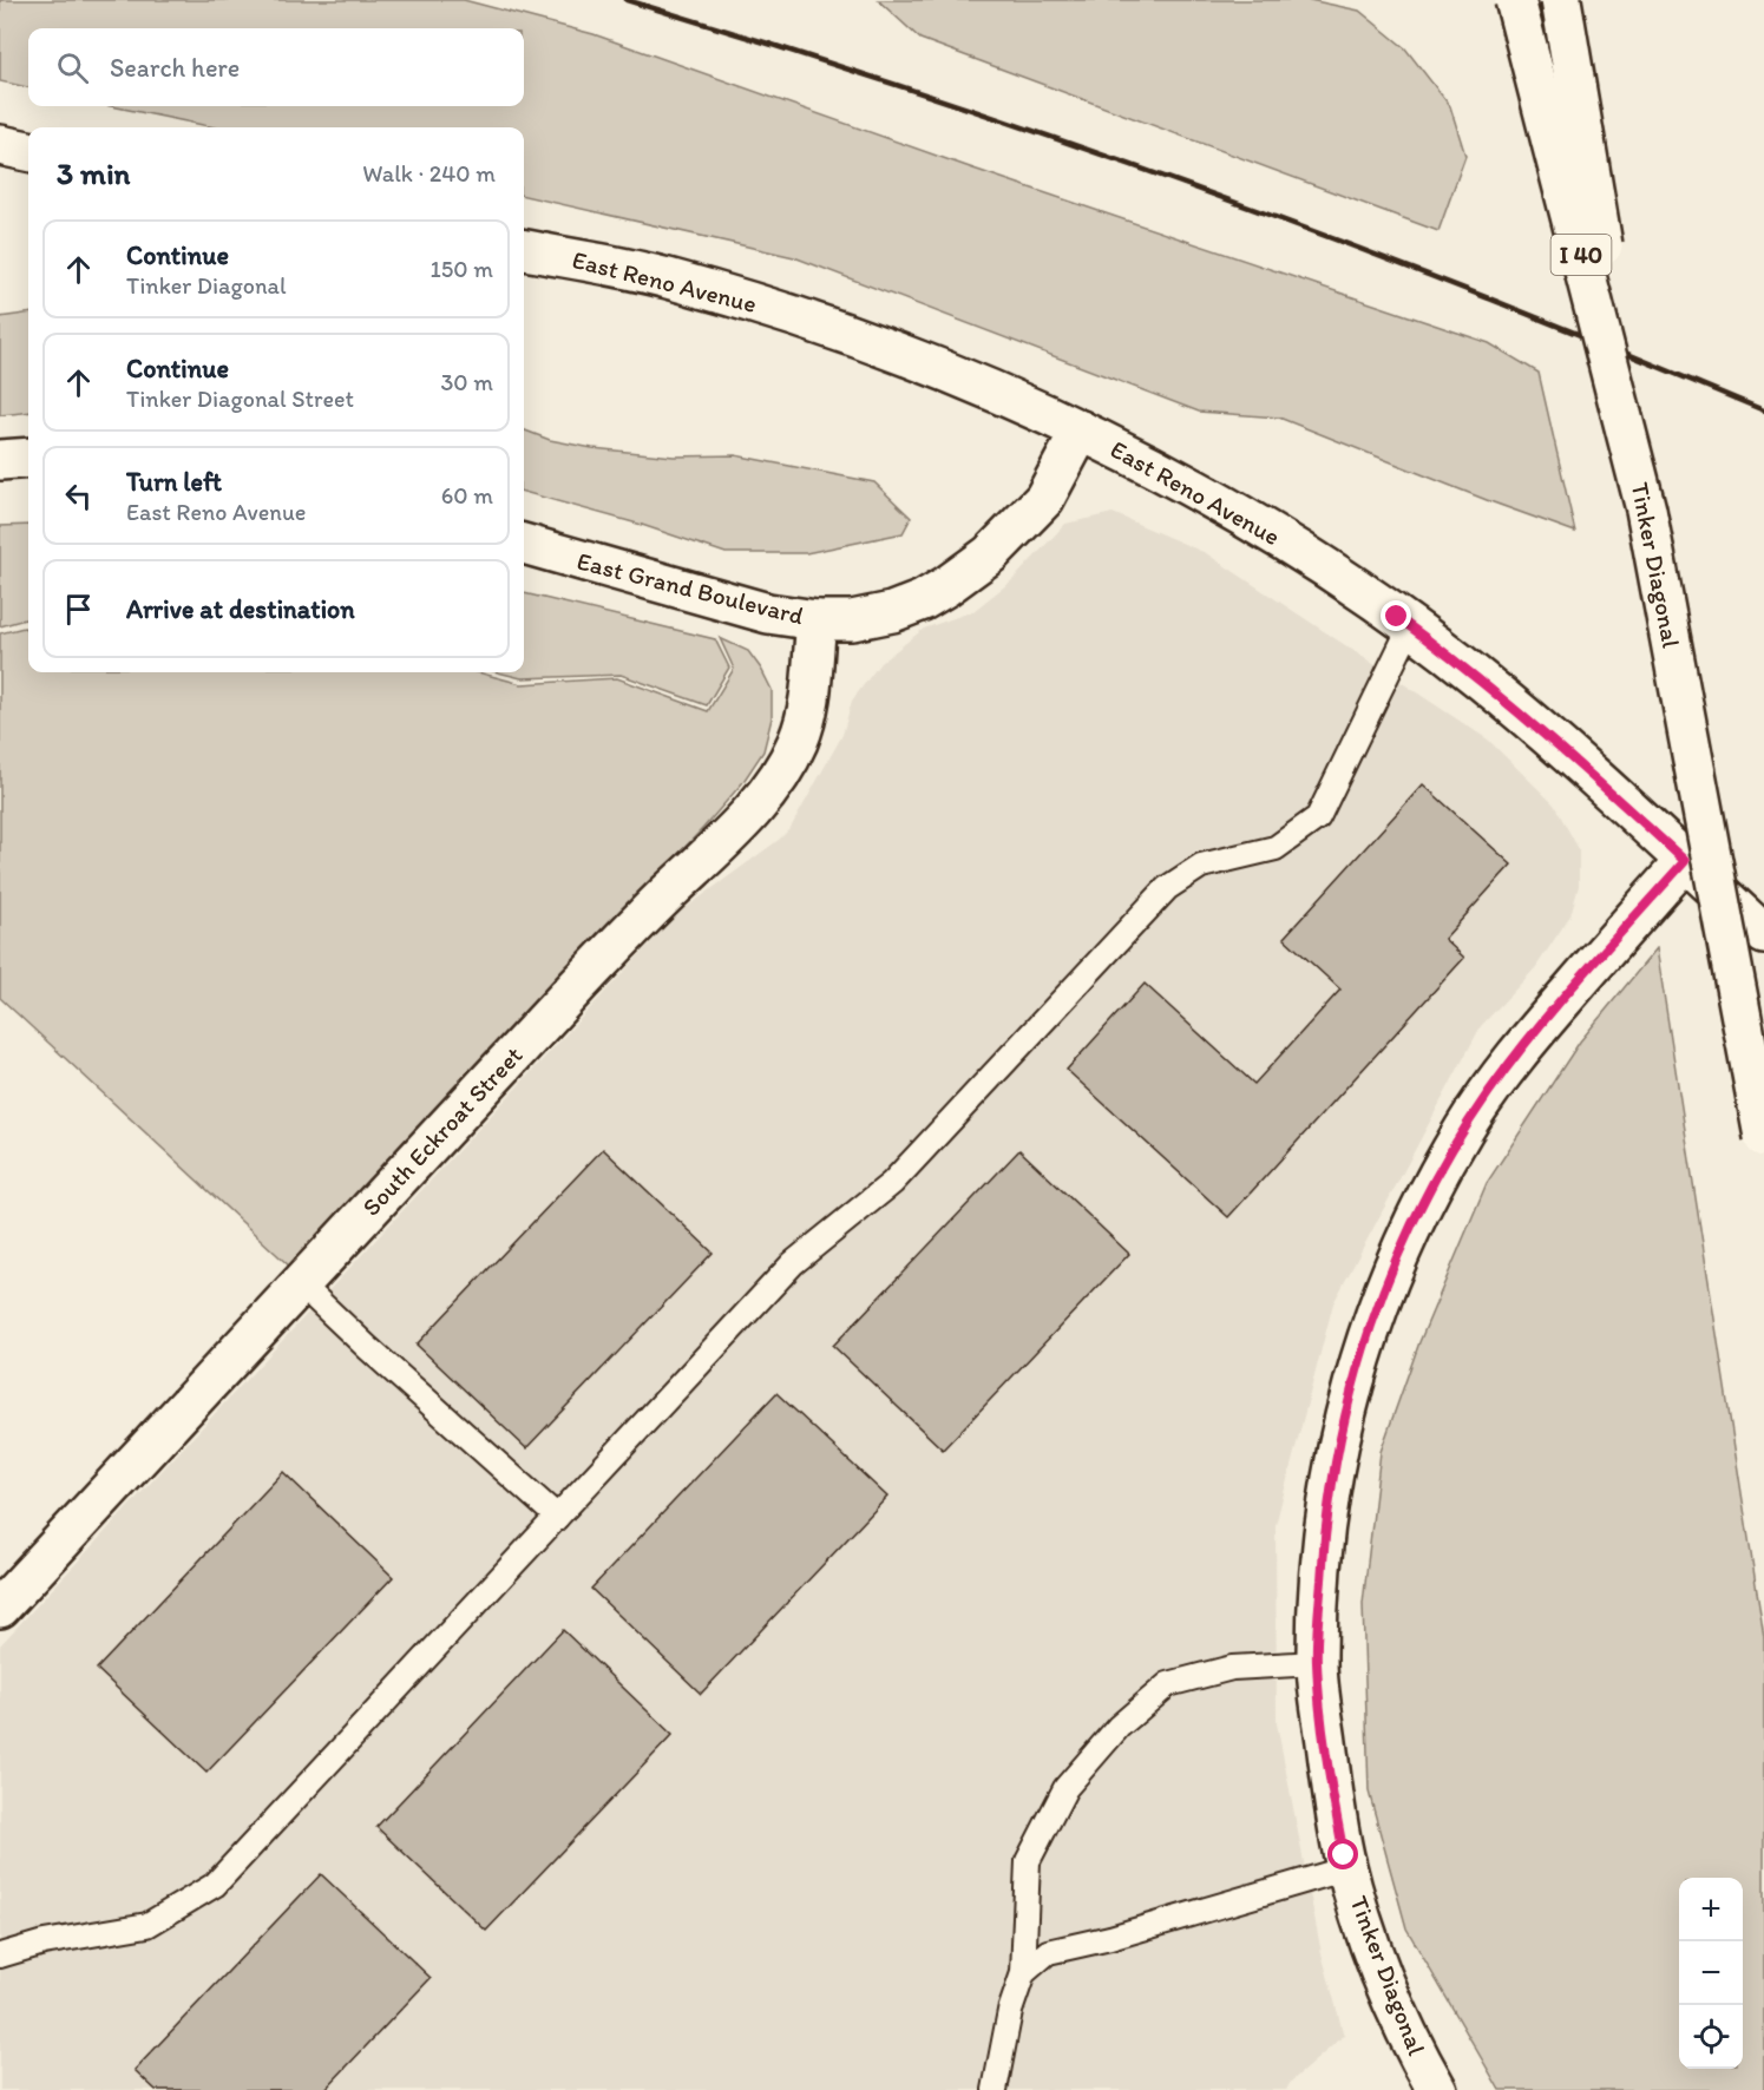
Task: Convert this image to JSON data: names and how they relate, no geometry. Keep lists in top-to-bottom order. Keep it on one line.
{"streets":{"main road":["I 40","East Reno Avenue","Tinker Diagonal","East Grand Boulevard","South Eckroat Street"]},"crossings":[["East Reno Avenue","Tinker Diagonal"],["East Reno Avenue","East Grand Boulevard"],["East Grand Boulevard","South Eckroat Street"]],"page":{"search":"Search here","heading":["3 min","Walk · 240 m"],"list":[["Continue","Tinker Diagonal","150 m"],["Continue","Tinker Diagonal Street","30 m"],["Turn left","East Reno Avenue","60 m"],"Arrive at destination"],"map_buttons":["+","−"]}}
